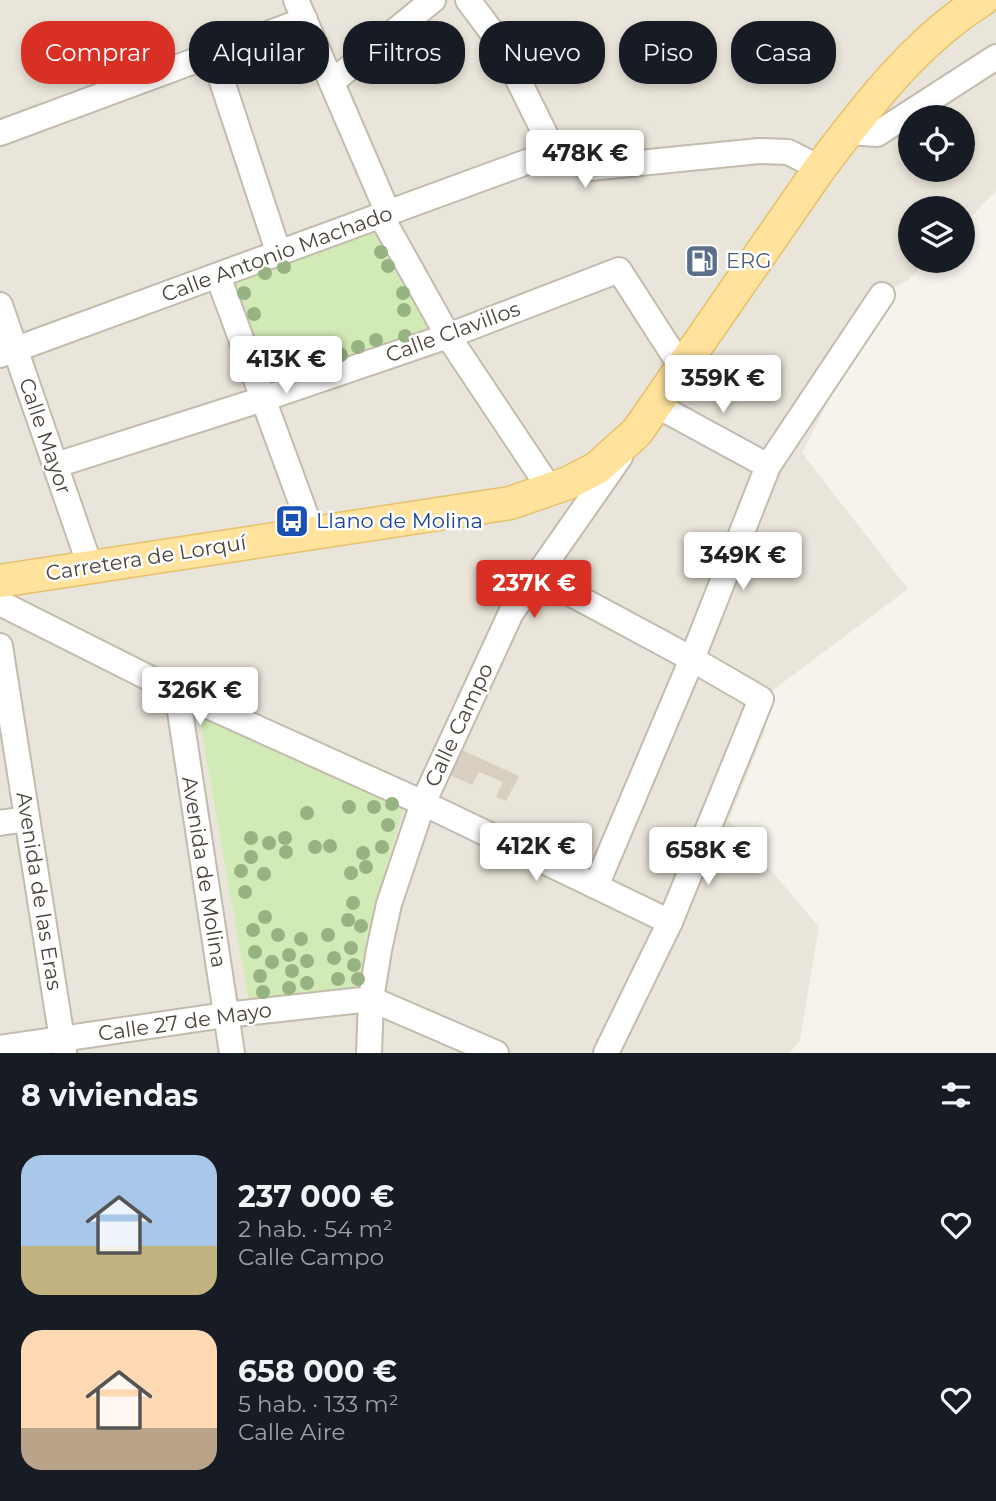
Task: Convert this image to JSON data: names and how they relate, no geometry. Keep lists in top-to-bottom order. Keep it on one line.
{"streets":{"main road":["Carretera de Lorquí"],"street":["Calle Antonio Machado","Calle Clavillos","Calle Mayor","Calle Campo","Avenida de Molina","Avenida de las Eras","Calle 27 de Mayo"]},"crossings":[["Calle Antonio Machado","Calle Mayor"],["Calle Clavillos","Calle Mayor"],["Calle Clavillos","Carretera de Lorquí"],["Calle Mayor","Carretera de Lorquí"],["Carretera de Lorquí","Calle Campo"],["Calle Campo","Calle 27 de Mayo"],["Avenida de Molina","Calle 27 de Mayo"],["Avenida de las Eras","Calle 27 de Mayo"]],"places":{"fuel station":["ERG"],"bus stop":["Llano de Molina"]},"page":{"chip":["Comprar","Alquilar","Filtros","Nuevo","Piso","Casa"],"price":["478K €","413K €","359K €","349K €","237K €","326K €","412K €","658K €"],"heading":"8 viviendas","list":[{"name":"237 000 €","note":"2 hab. · 54 m² · Calle Campo"},{"name":"658 000 €","note":"5 hab. · 133 m² · Calle Aire"}]}}
